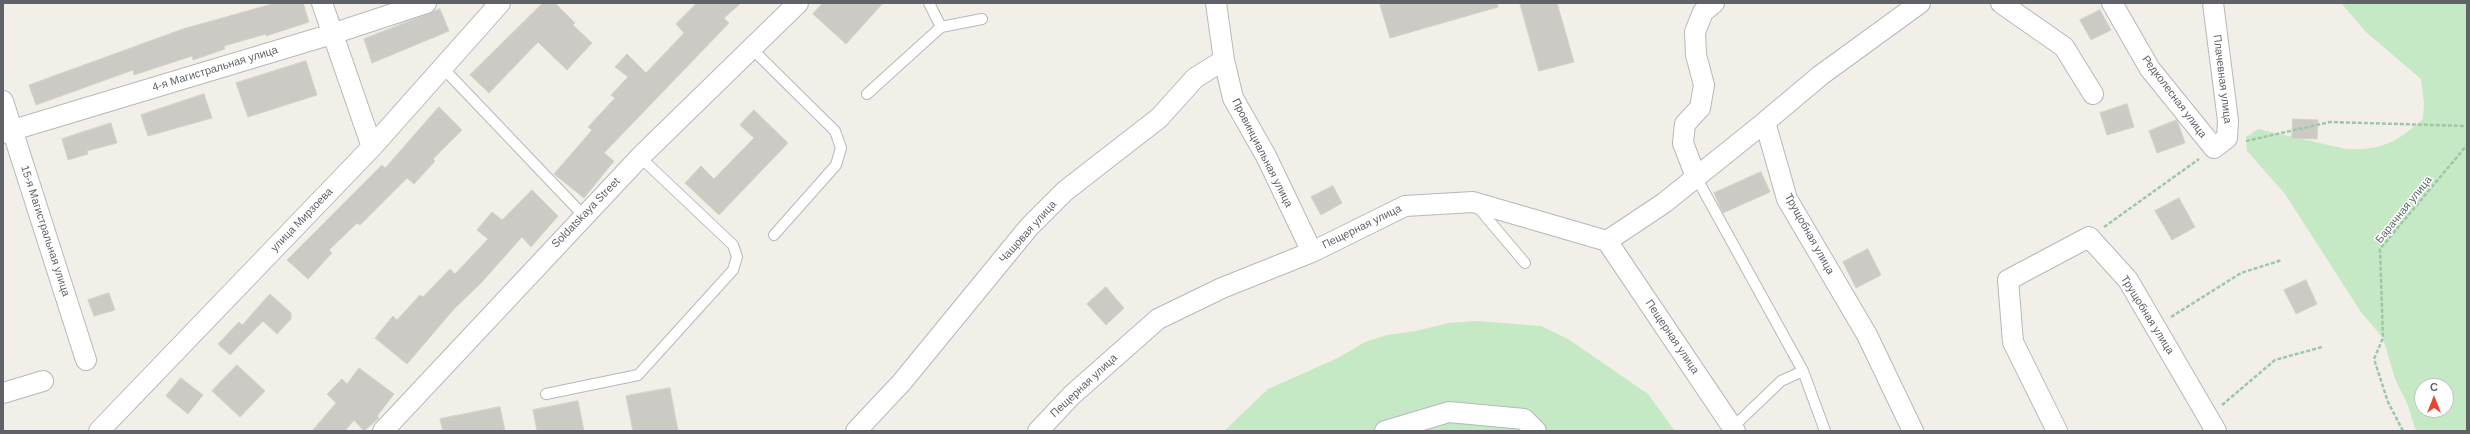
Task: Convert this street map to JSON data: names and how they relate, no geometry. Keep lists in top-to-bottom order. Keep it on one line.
{"streets":{"street":["4-я Магистральная улица","Плачевная улица","Редколесная улица","Провинциальная улица","Soldatskaya Street","улица Мирзоева","Пещерная улица","15-я Магистральная улица","Чащовая улица","Трущобная улица"],"path":["Барачная улица"]},"crossings":[["4-я Магистральная улица","15-я Магистральная улица"],["Плачевная улица","Редколесная улица"],["Провинциальная улица","Пещерная улица"],["Провинциальная улица","Чащовая улица"]],"north":"top"}
